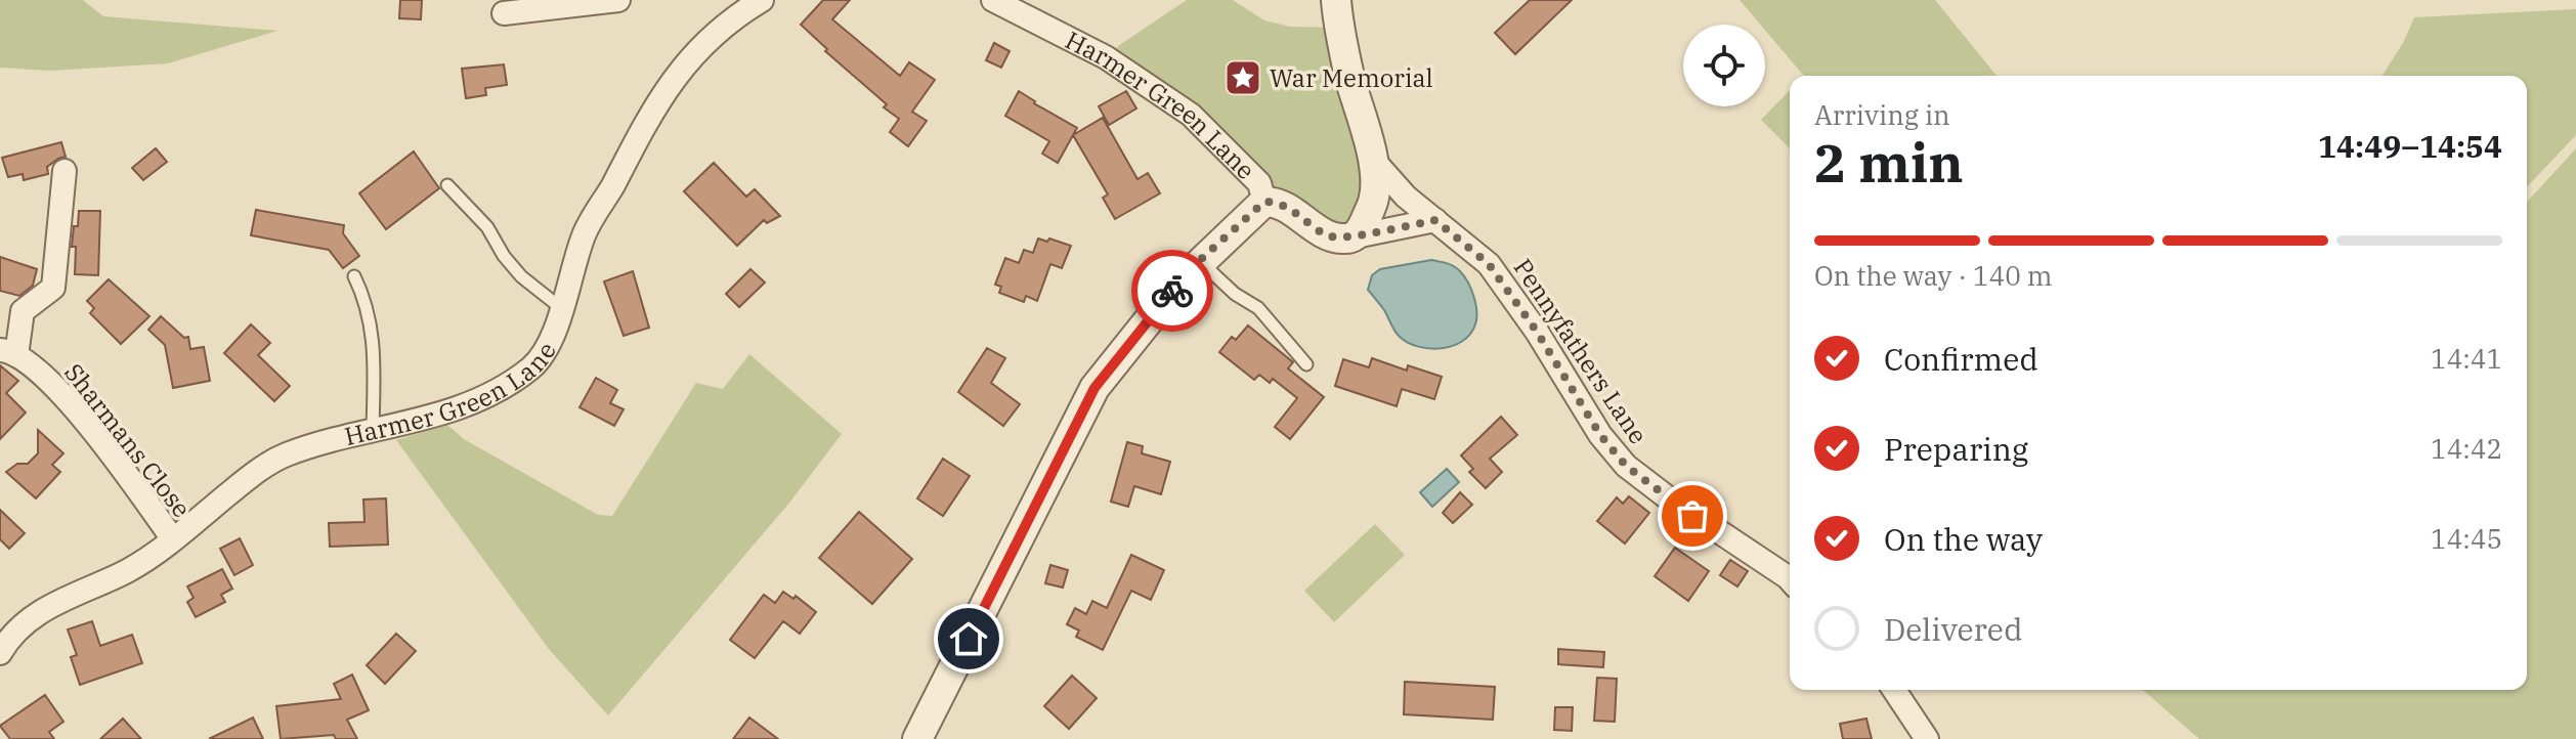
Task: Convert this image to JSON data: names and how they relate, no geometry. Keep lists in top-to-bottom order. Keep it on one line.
{"streets":{"street":["Harmer Green Lane","Pennyfathers Lane","Sharmans Close"]},"crossings":[["Harmer Green Lane","Sharmans Close"]],"places":{"place":["War Memorial"]},"page":{"heading":["2 min","Arriving in","14:49–14:54"],"bar":"On the way · 140 m","list":[["Confirmed","14:41"],["Preparing","14:42"],["On the way","14:45"],"Delivered"]}}
